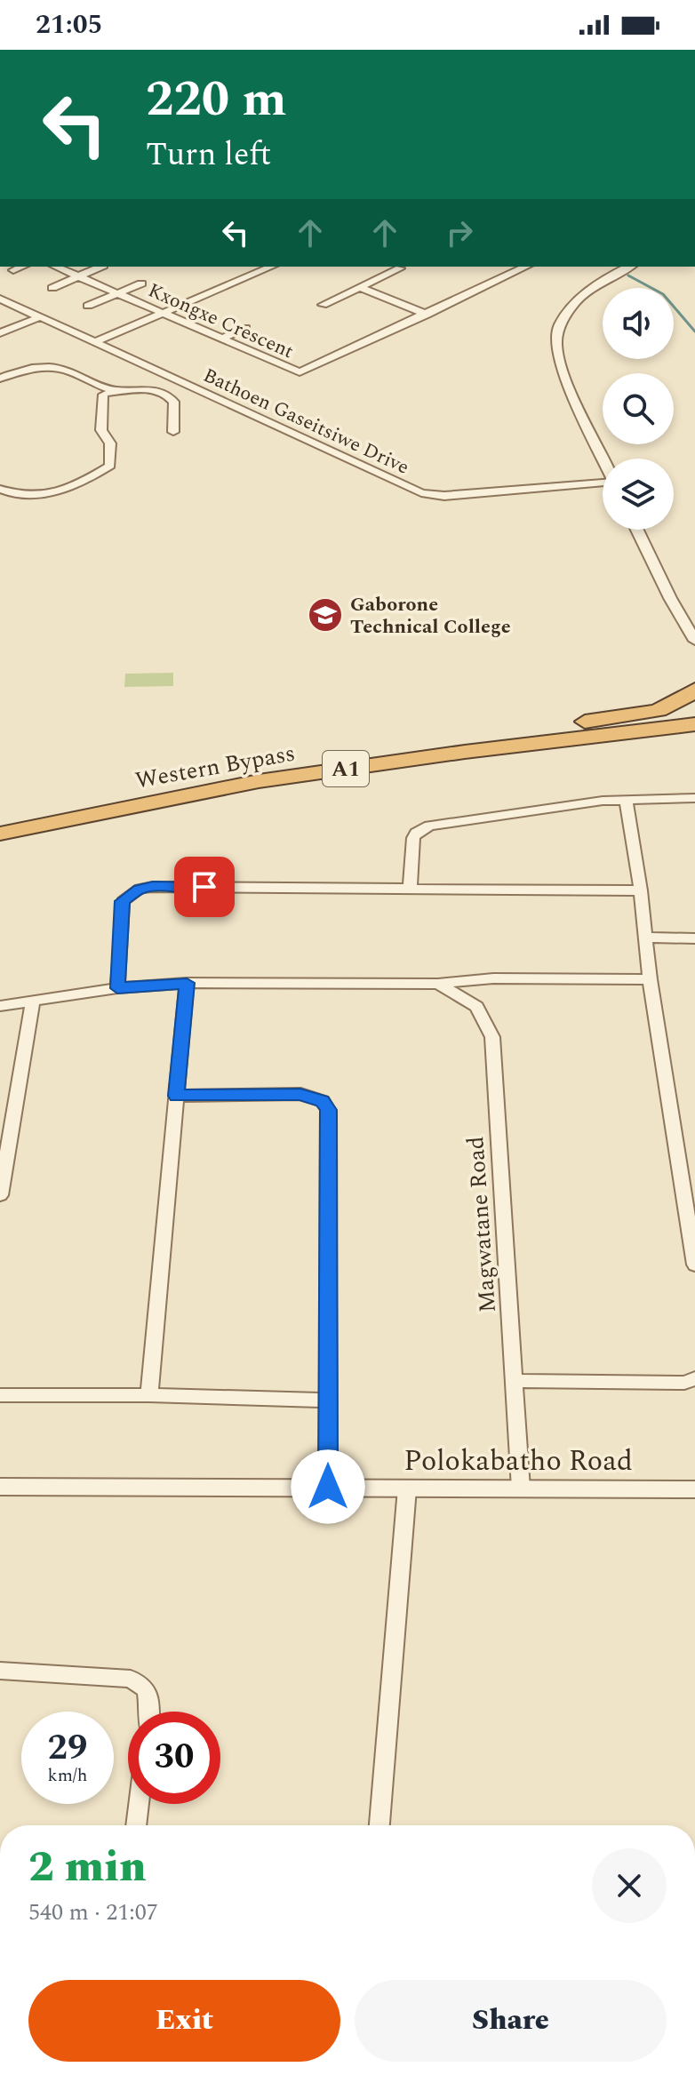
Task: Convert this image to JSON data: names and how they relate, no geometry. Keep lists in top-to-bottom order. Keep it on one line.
{"streets":{"highway":["Western Bypass","A1"],"street":["Kxongxe Crescent","Bathoen Gaseitsiwe Drive","Magwatane Road","Polokabatho Road"]},"crossings":[["Magwatane Road","Polokabatho Road"]],"places":{"school or university":["Gaborone Technical College"]},"page":{"status":"21:05","turn":["220 m","Turn left"],"speed":"29 km/h","limit":"30","heading":["2 min","540 m · 21:07"],"buttons":["Exit","Share"]}}
